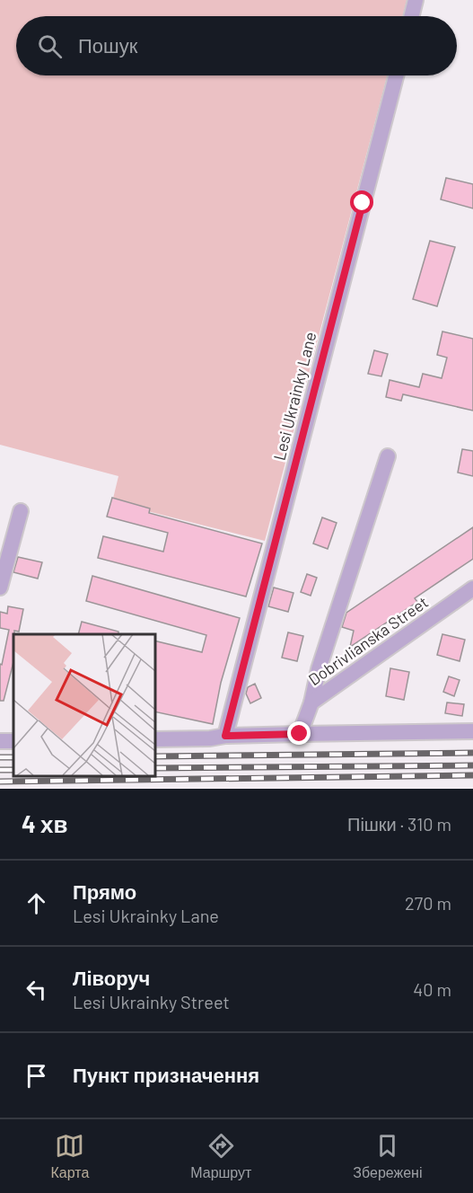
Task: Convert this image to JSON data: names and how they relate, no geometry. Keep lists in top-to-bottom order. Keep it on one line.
{"streets":{"street":["Lesi Ukrainky Lane","Dobrivlianska Street"]},"page":{"search":"Пошук","heading":["4 хв","Пішки · 310 m"],"list":[["Прямо","Lesi Ukrainky Lane","270 m"],["Ліворуч","Lesi Ukrainky Street","40 m"],"Пункт призначення"],"nav":["Карта","Маршрут","Збережені"]}}
